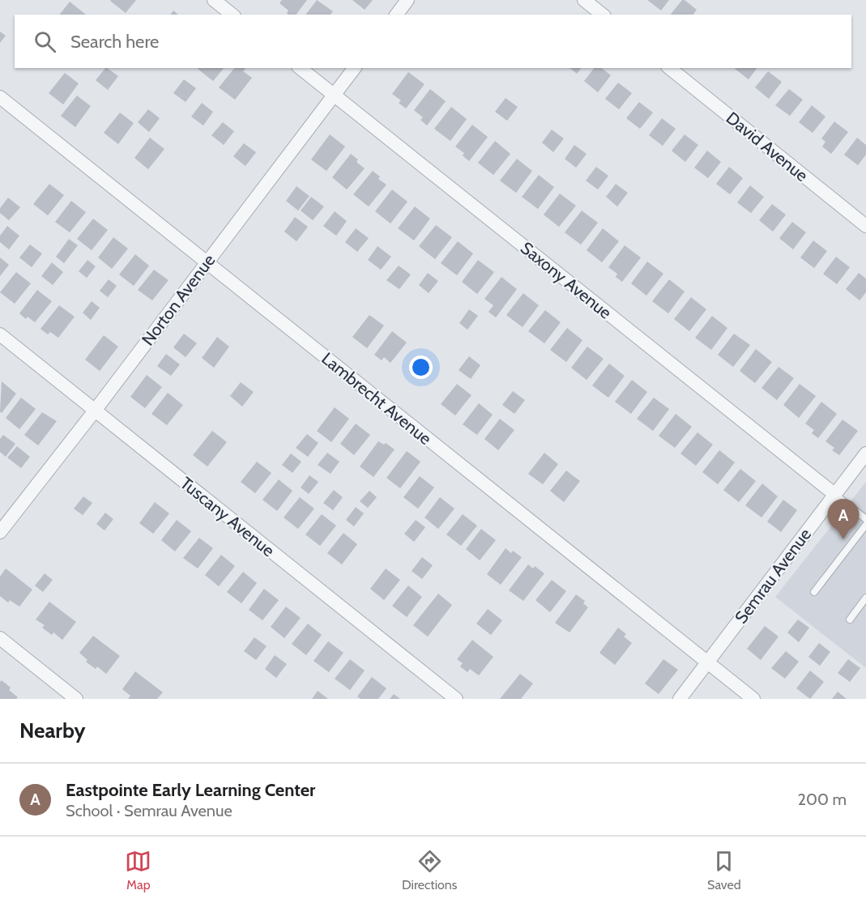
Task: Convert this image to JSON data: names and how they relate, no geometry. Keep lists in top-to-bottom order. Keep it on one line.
{"streets":{"street":["David Avenue","Saxony Avenue","Norton Avenue","Lambrecht Avenue","Tuscany Avenue","Semrau Avenue"]},"crossings":[["Saxony Avenue","Norton Avenue"],["Saxony Avenue","Semrau Avenue"],["Norton Avenue","Lambrecht Avenue"],["Norton Avenue","Tuscany Avenue"],["Lambrecht Avenue","Semrau Avenue"]],"page":{"search":"Search here","pins":"A","heading":"Nearby","list":[{"mark":"A","name":"Eastpointe Early Learning Center","note":"School · Semrau Avenue","value":"200 m"}],"nav":["Map","Directions","Saved"]}}
